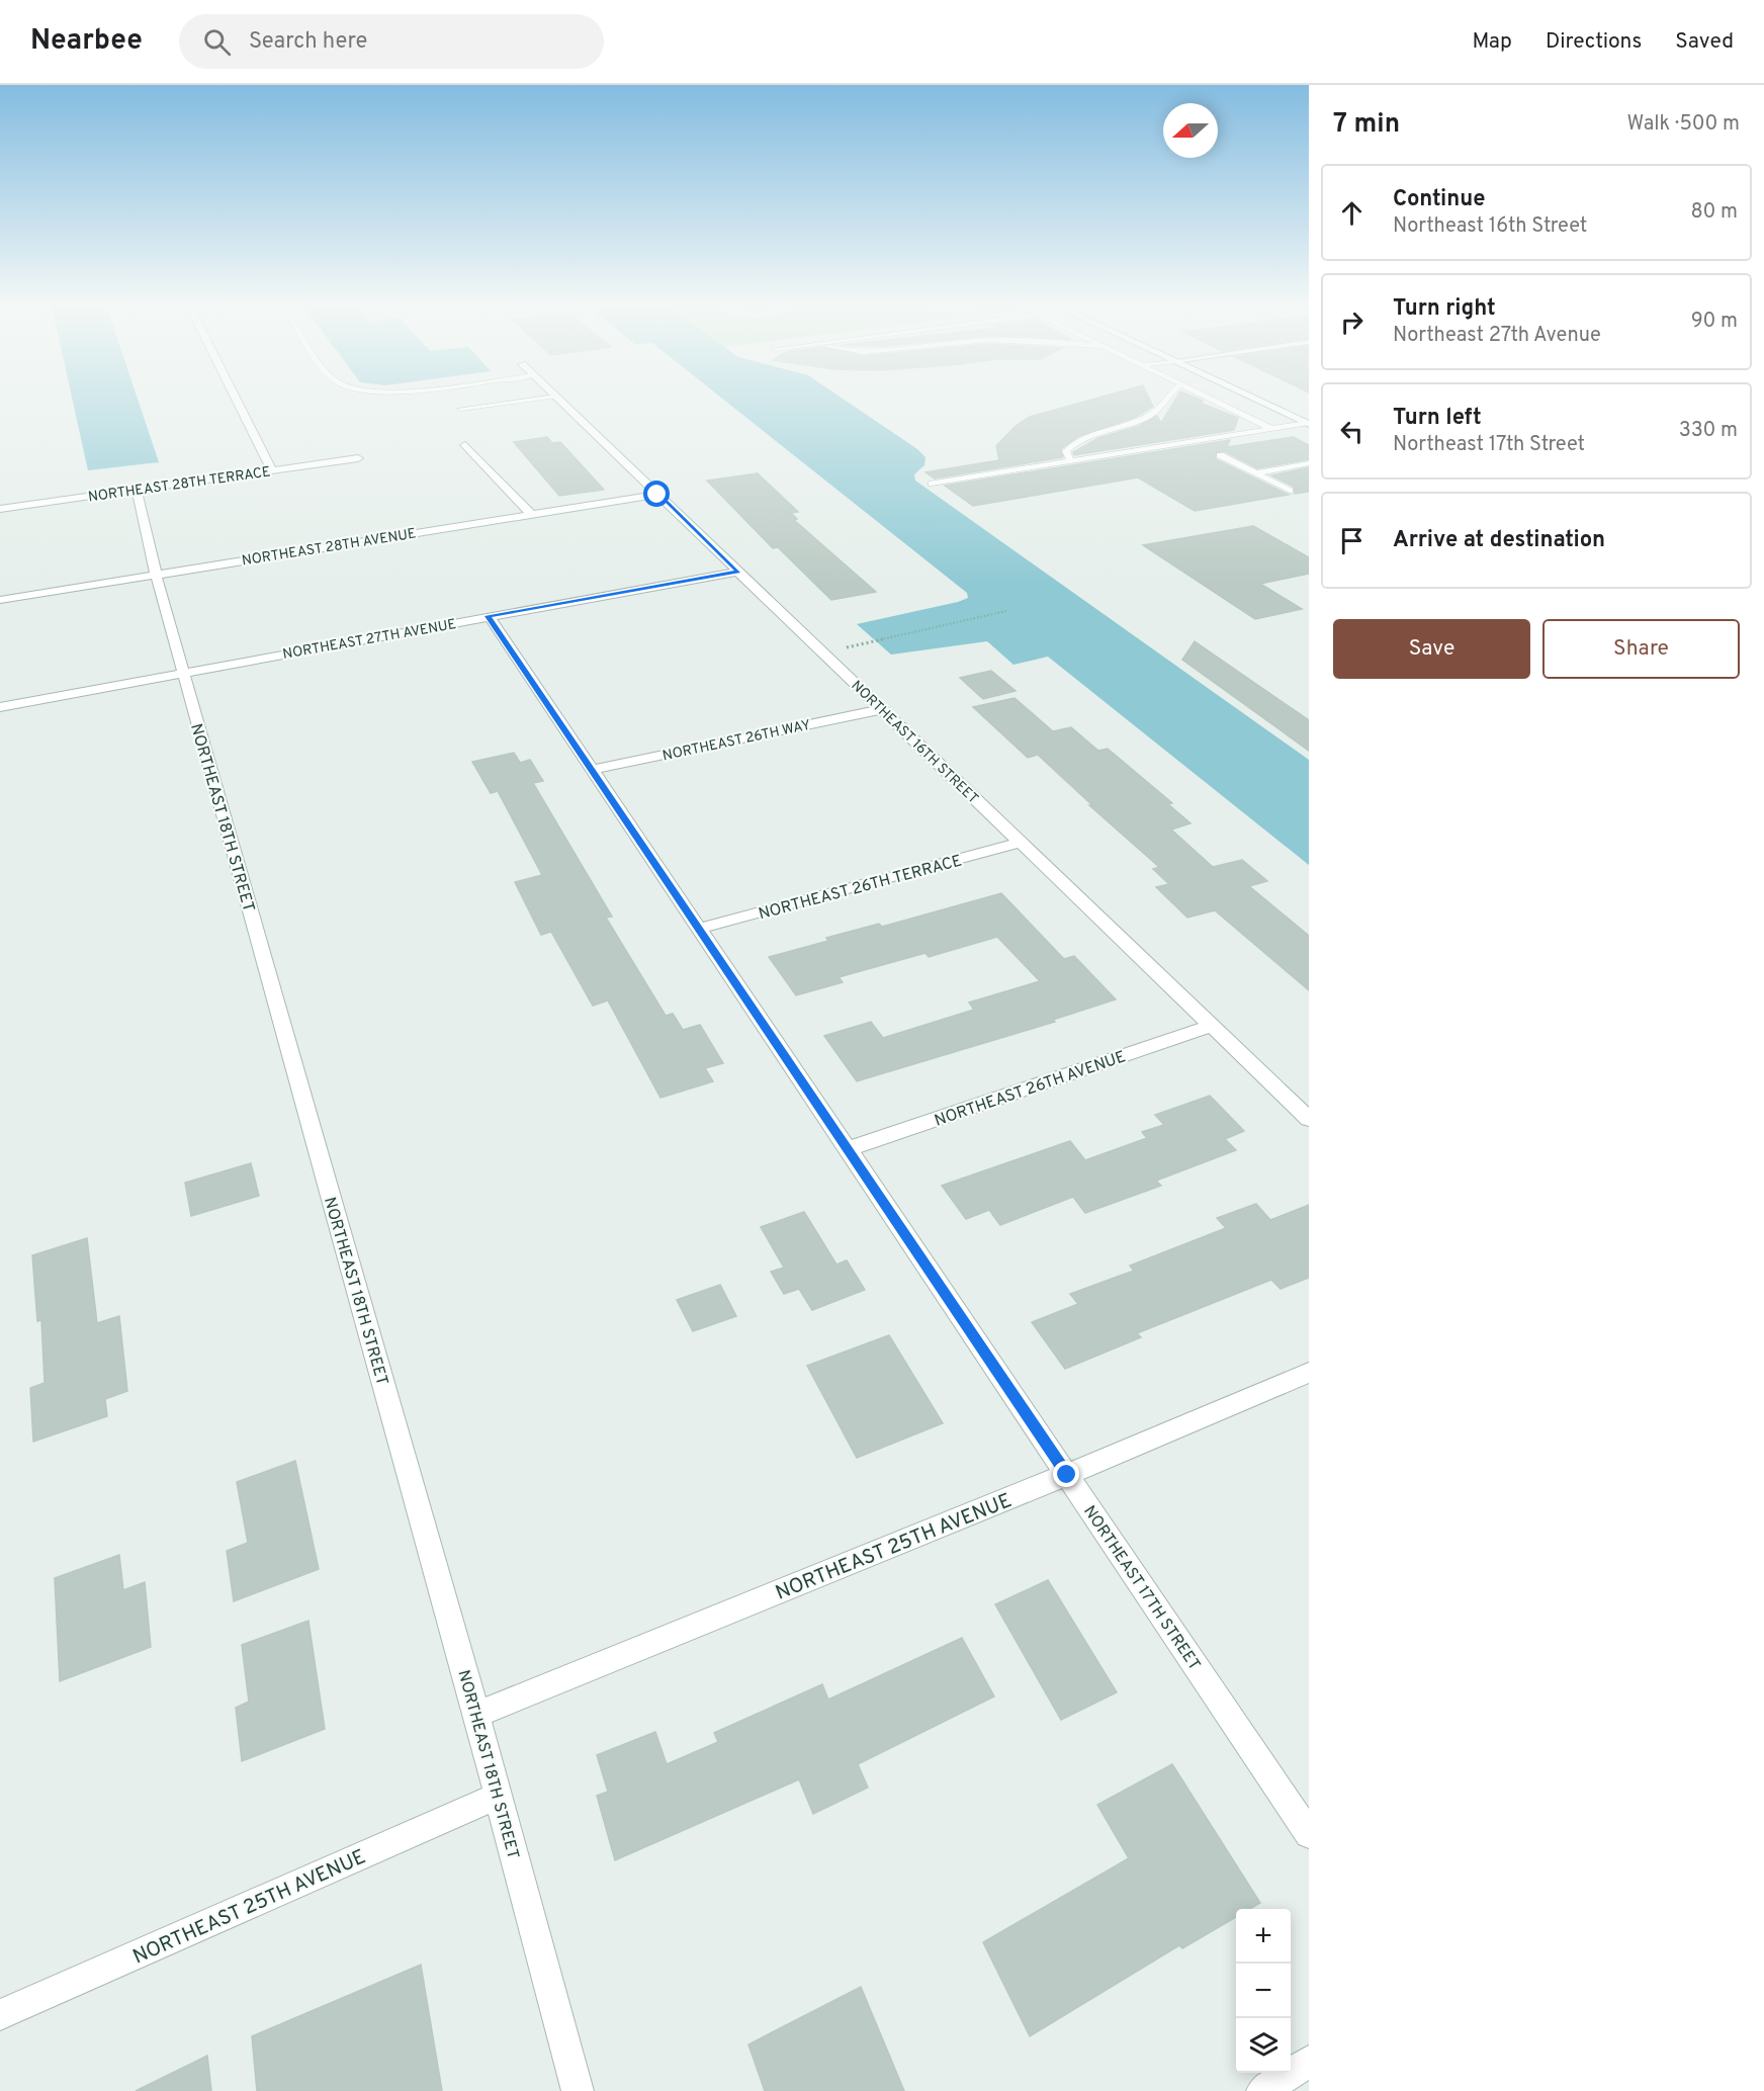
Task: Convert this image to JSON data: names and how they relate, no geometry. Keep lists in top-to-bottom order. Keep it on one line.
{"streets":{"street":["NORTHEAST 28TH TERRACE","NORTHEAST 28TH AVENUE","NORTHEAST 27TH AVENUE","NORTHEAST 26TH WAY","NORTHEAST 16TH STREET","NORTHEAST 18TH STREET","NORTHEAST 26TH TERRACE","NORTHEAST 26TH AVENUE","NORTHEAST 25TH AVENUE","NORTHEAST 17TH STREET"]},"crossings":[["NORTHEAST 28TH TERRACE","NORTHEAST 18TH STREET"],["NORTHEAST 28TH AVENUE","NORTHEAST 16TH STREET"],["NORTHEAST 28TH AVENUE","NORTHEAST 18TH STREET"],["NORTHEAST 27TH AVENUE","NORTHEAST 16TH STREET"],["NORTHEAST 27TH AVENUE","NORTHEAST 18TH STREET"],["NORTHEAST 27TH AVENUE","NORTHEAST 17TH STREET"],["NORTHEAST 26TH WAY","NORTHEAST 16TH STREET"],["NORTHEAST 26TH WAY","NORTHEAST 17TH STREET"],["NORTHEAST 16TH STREET","NORTHEAST 26TH TERRACE"],["NORTHEAST 16TH STREET","NORTHEAST 26TH AVENUE"],["NORTHEAST 18TH STREET","NORTHEAST 25TH AVENUE"],["NORTHEAST 26TH TERRACE","NORTHEAST 17TH STREET"],["NORTHEAST 26TH AVENUE","NORTHEAST 17TH STREET"],["NORTHEAST 25TH AVENUE","NORTHEAST 17TH STREET"]],"north":"left","page":{"header":"Nearbee","search":"Search here","nav":["Map","Directions","Saved"],"heading":["7 min","Walk · 500 m"],"list":[["Continue","Northeast 16th Street","80 m"],["Turn right","Northeast 27th Avenue","90 m"],["Turn left","Northeast 17th Street","330 m"],"Arrive at destination"],"buttons":["Save","Share"],"map_buttons":["+","−"]}}
